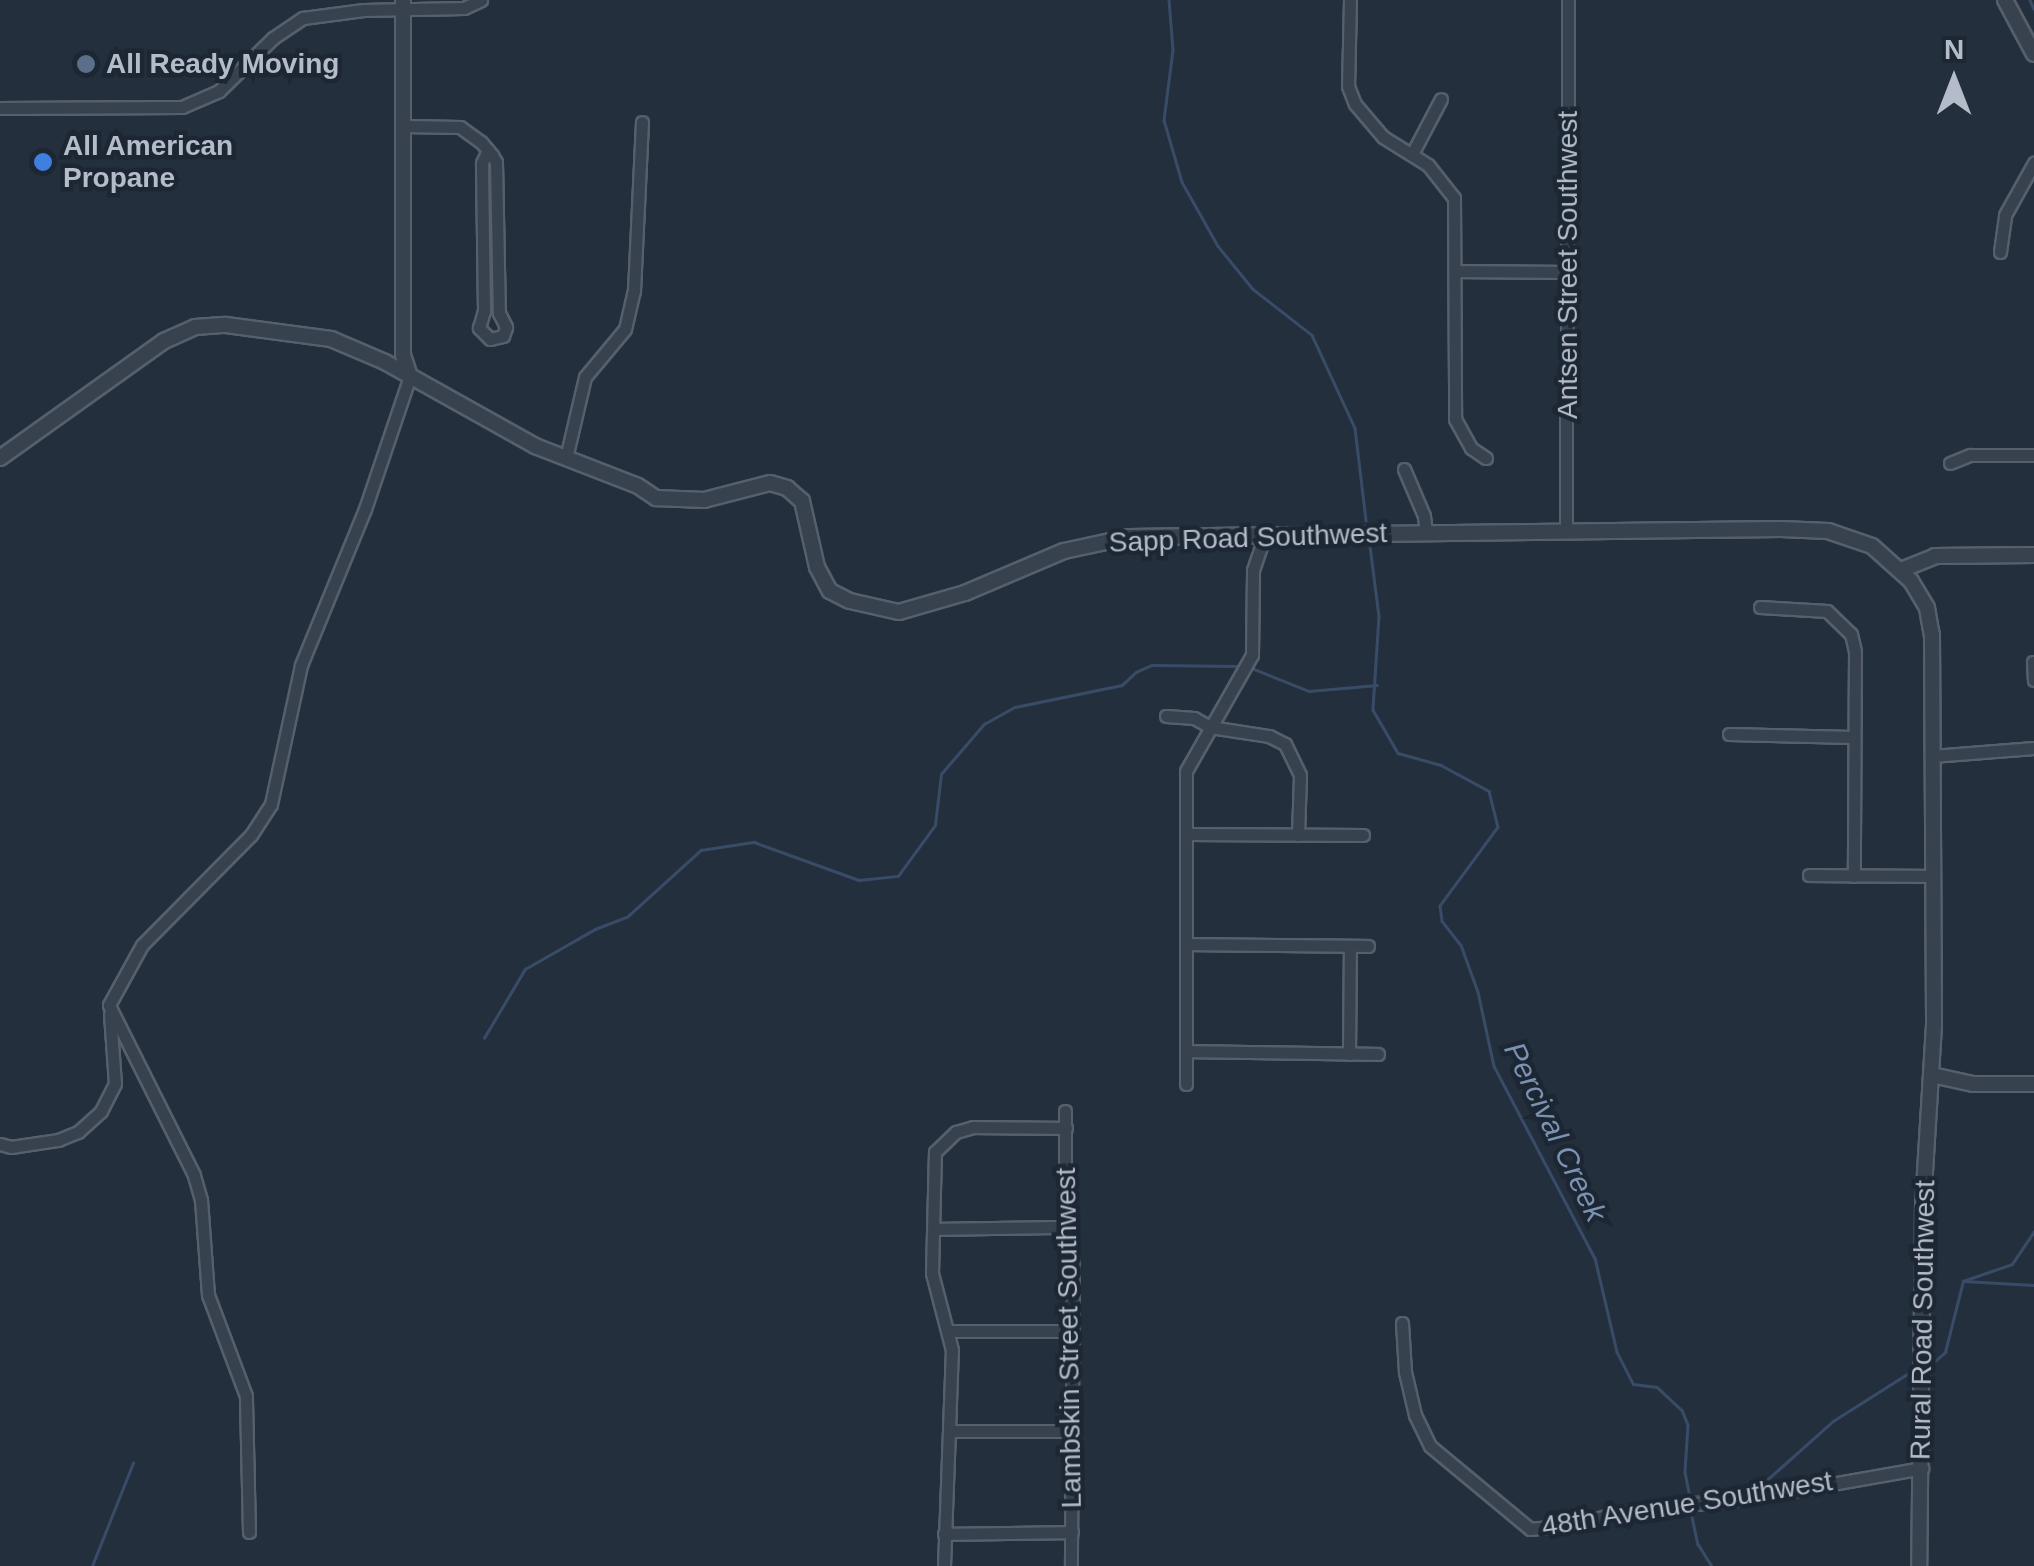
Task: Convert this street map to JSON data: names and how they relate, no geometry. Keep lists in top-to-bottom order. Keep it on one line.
{"streets":{"street":["Antsen Street Southwest","Sapp Road Southwest","Rural Road Southwest","Lambskin Street Southwest","48th Avenue Southwest"]},"crossings":[["Antsen Street Southwest","Sapp Road Southwest"],["Sapp Road Southwest","Rural Road Southwest"],["Rural Road Southwest","48th Avenue Southwest"]],"water":["Percival Creek"],"places":["All Ready Moving","All American Propane"],"north":"top"}
